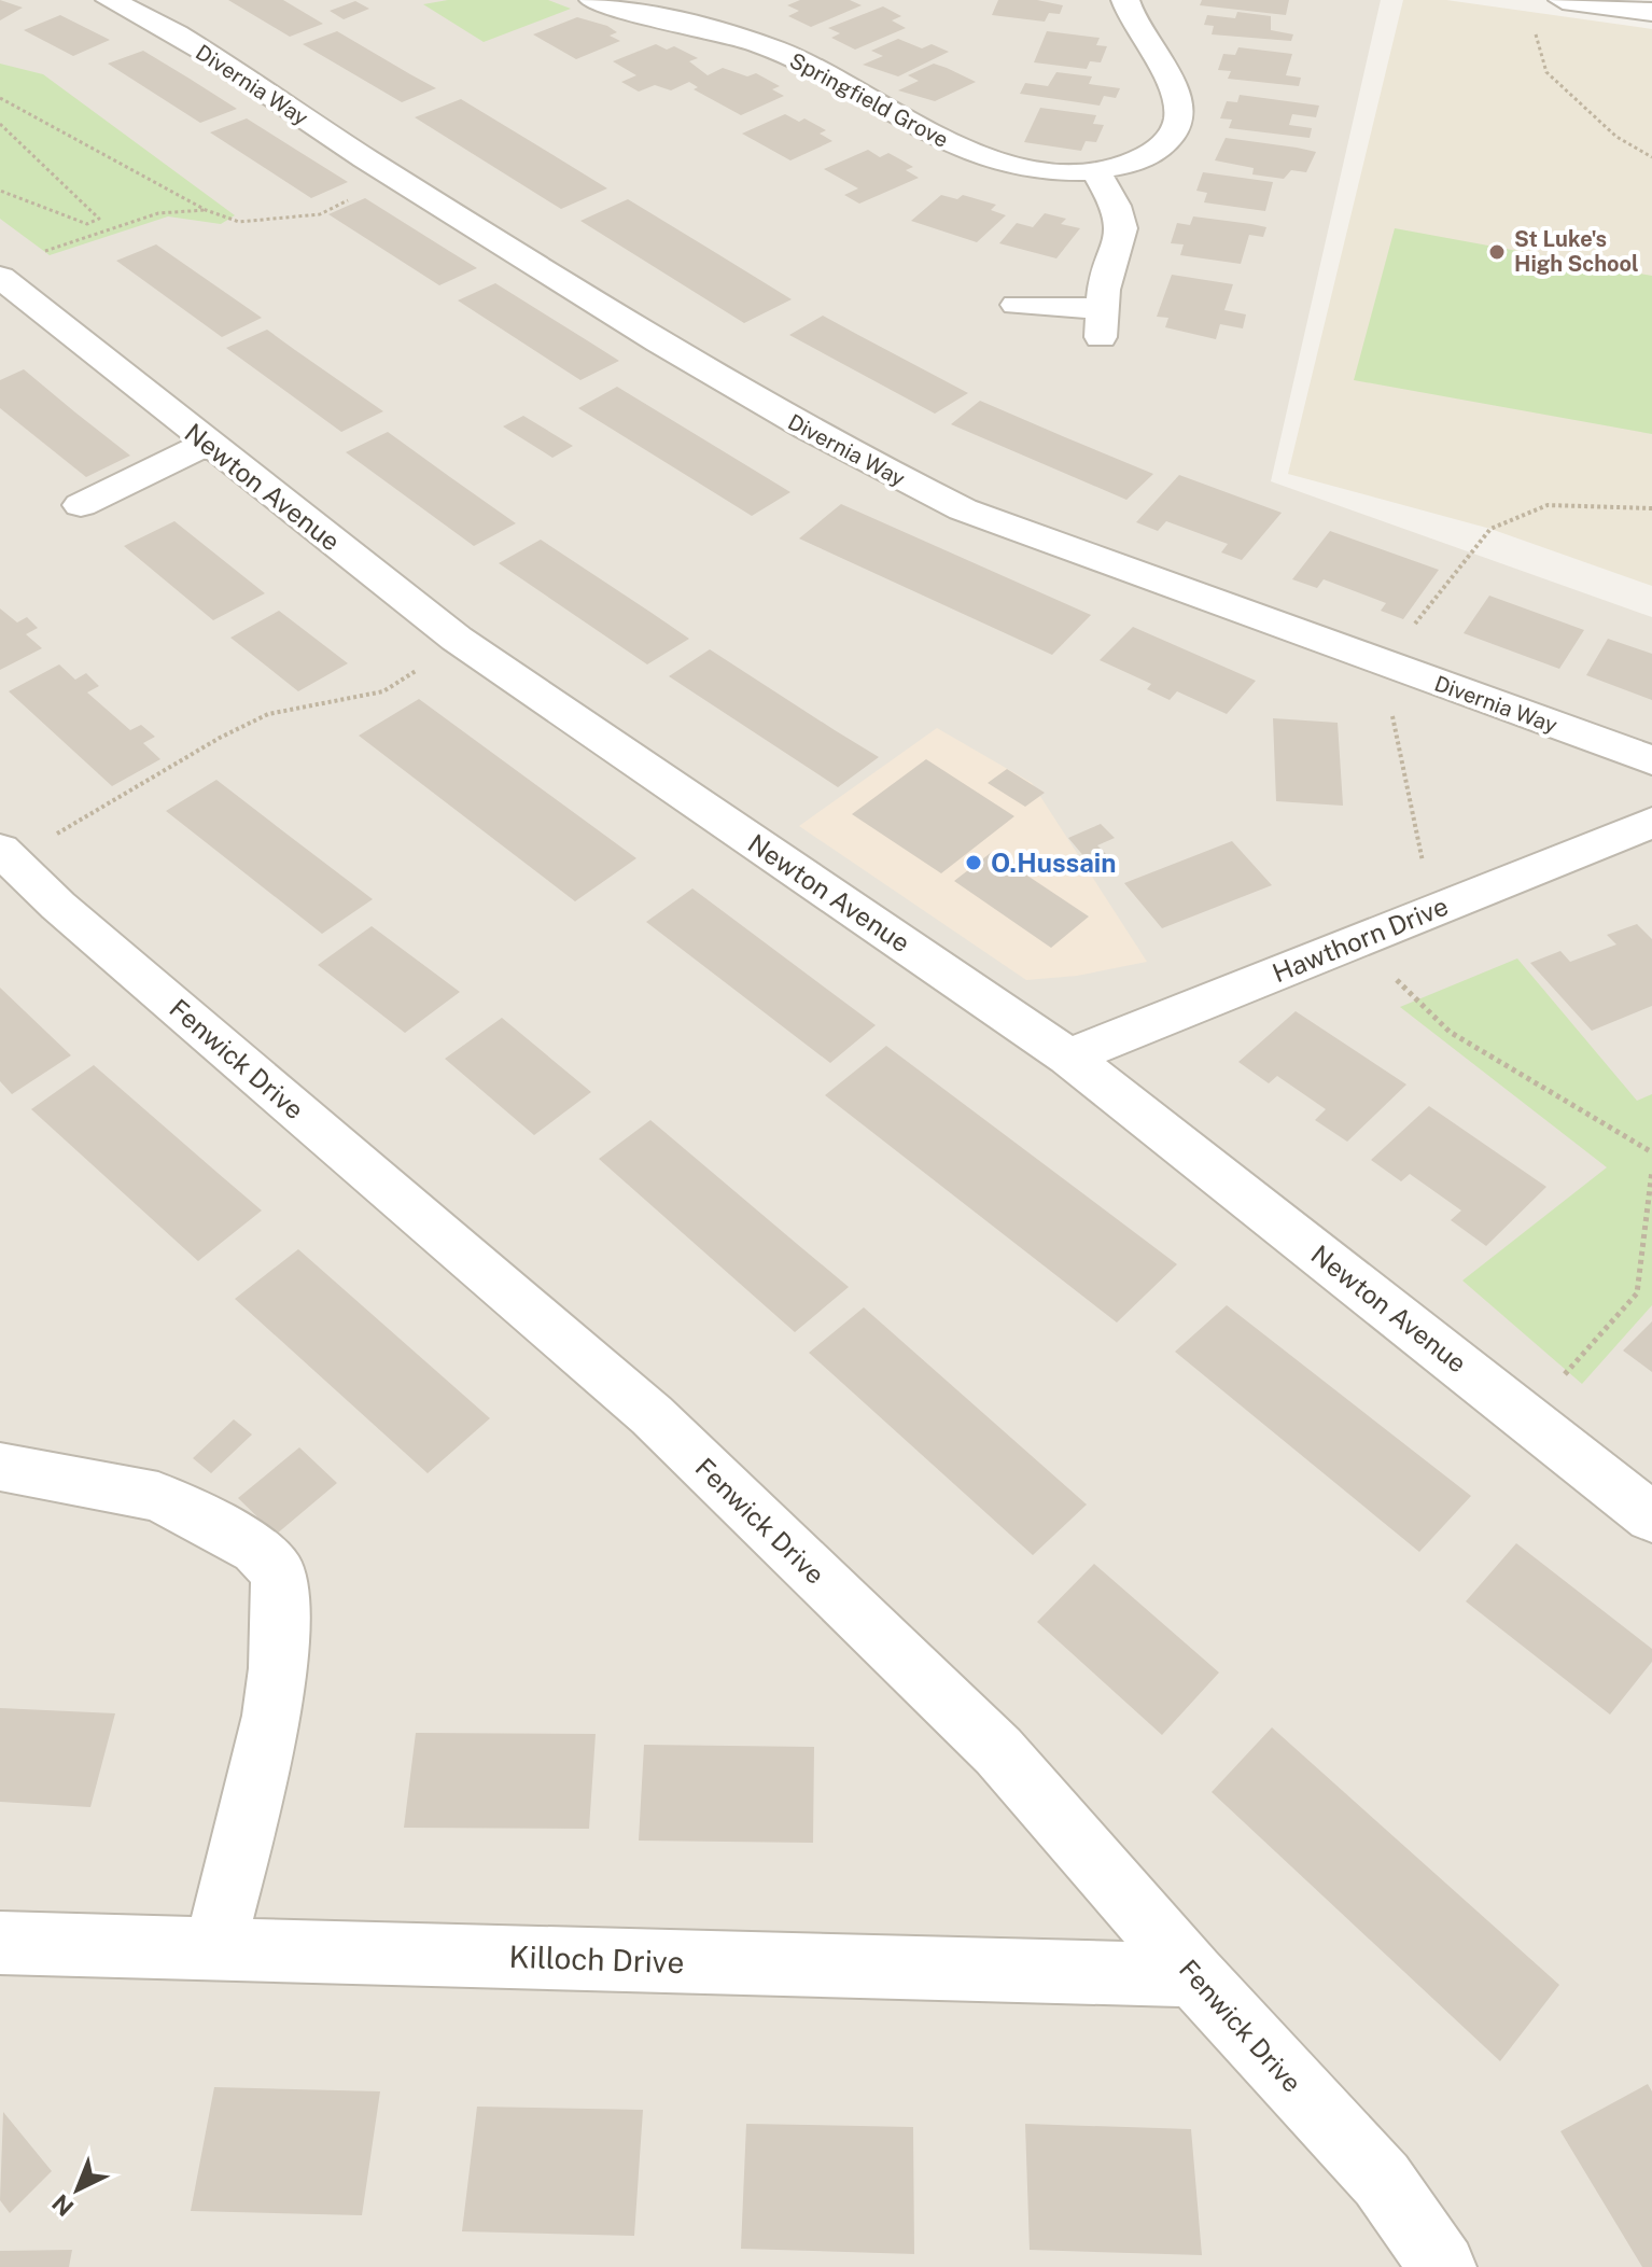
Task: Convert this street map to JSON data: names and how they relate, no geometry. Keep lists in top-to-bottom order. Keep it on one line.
{"streets":{"street":["Divernia Way","Springfield Grove","Newton Avenue","Hawthorn Drive","Fenwick Drive","Killoch Drive"]},"crossings":[["Newton Avenue","Hawthorn Drive"],["Fenwick Drive","Killoch Drive"]],"places":["St Luke's High School","O.Hussain"],"north":"bottom left"}
